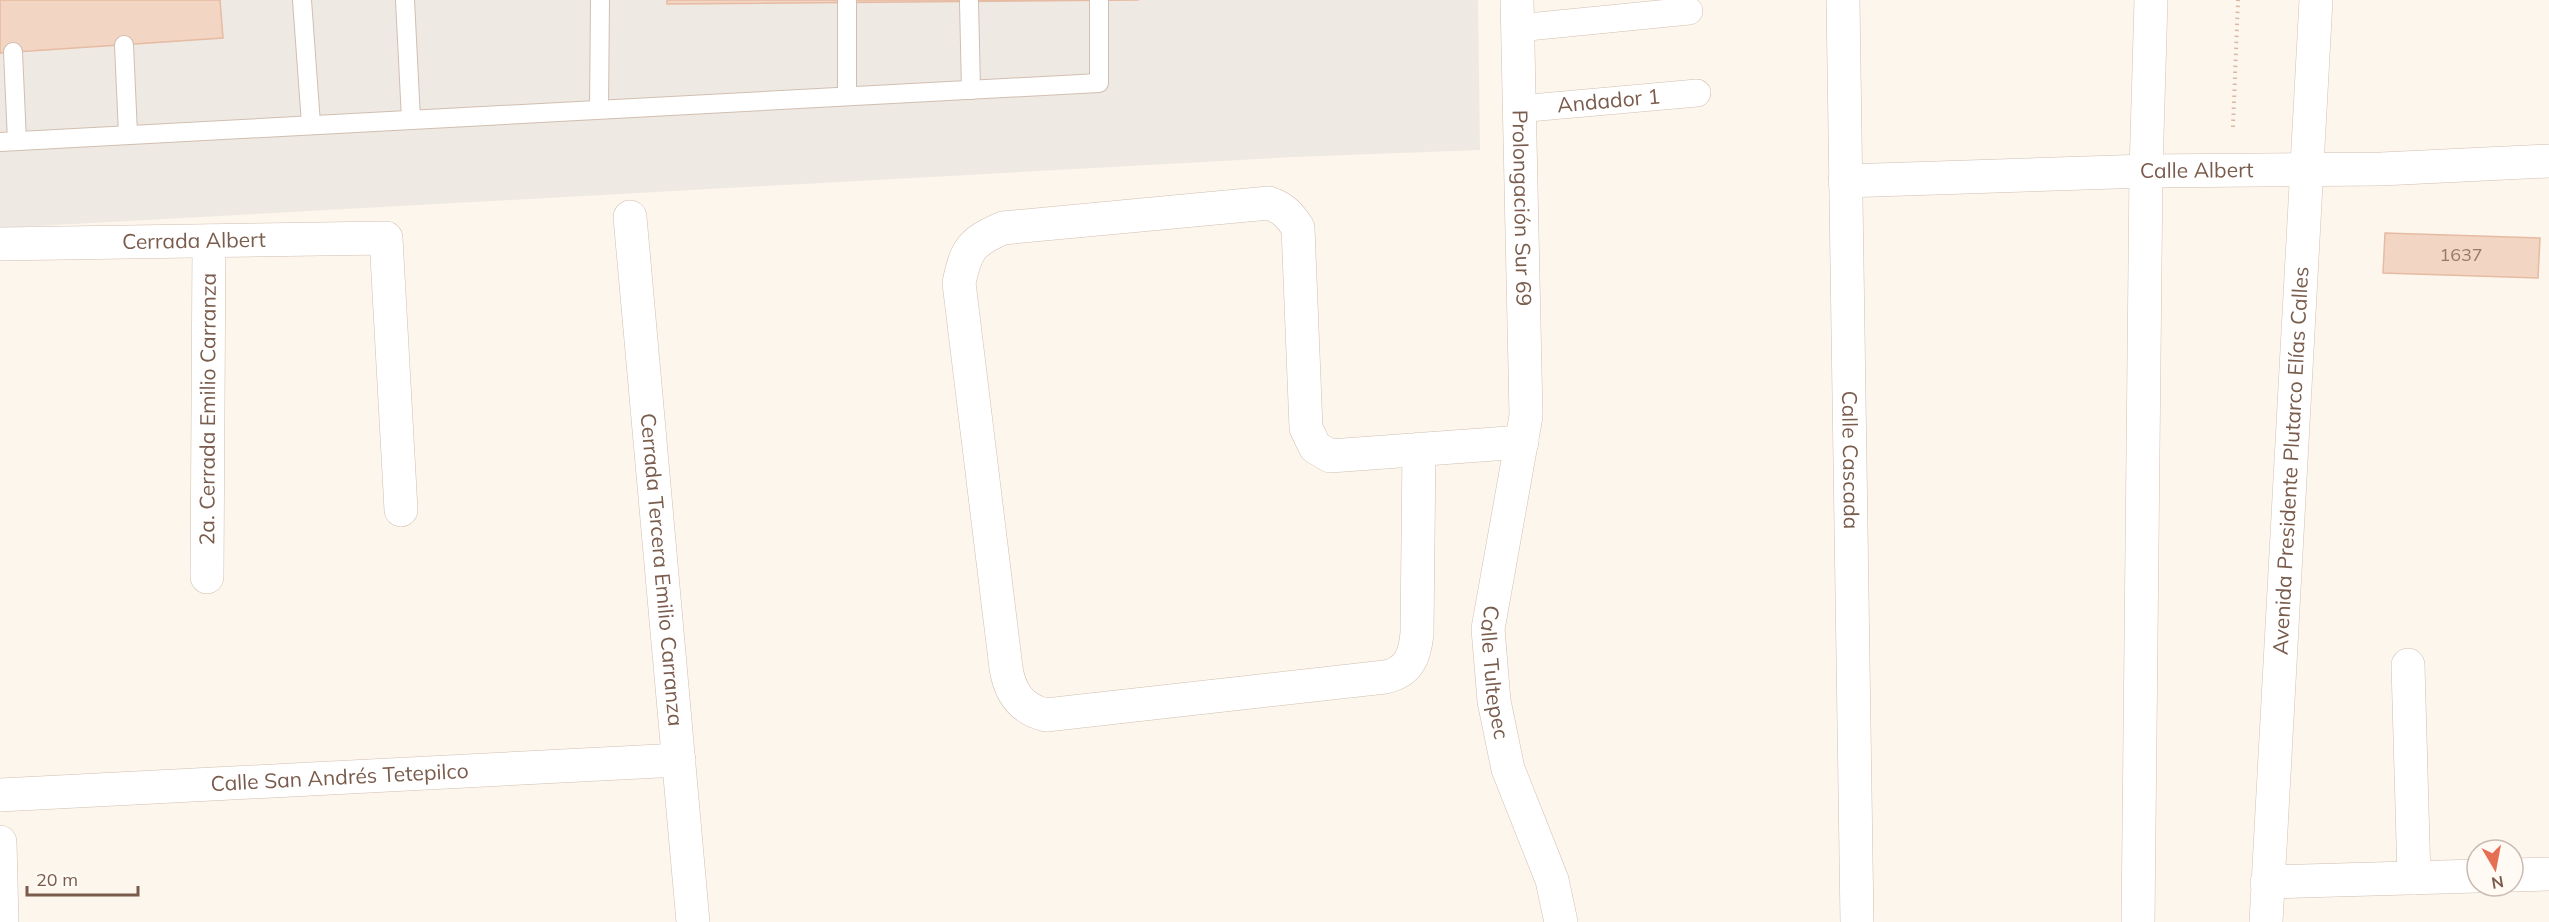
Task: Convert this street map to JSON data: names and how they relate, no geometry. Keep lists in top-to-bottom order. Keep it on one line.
{"streets":{"street":["Andador 1","Calle Albert","Prolongación Sur 69","Cerrada Albert","2a. Cerrada Emilio Carranza","Calle Cascada","Avenida Presidente Plutarco Elías Calles","Cerrada Tercera Emilio Carranza","Calle Tultepec","Calle San Andrés Tetepilco"]},"crossings":[["Andador 1","Prolongación Sur 69"],["Calle Albert","Calle Cascada"],["Calle Albert","Avenida Presidente Plutarco Elías Calles"],["Prolongación Sur 69","Calle Tultepec"],["Cerrada Albert","2a. Cerrada Emilio Carranza"],["Cerrada Tercera Emilio Carranza","Calle San Andrés Tetepilco"]],"house_numbers":["1637"],"scale_bar":"20 m","north":"bottom"}
